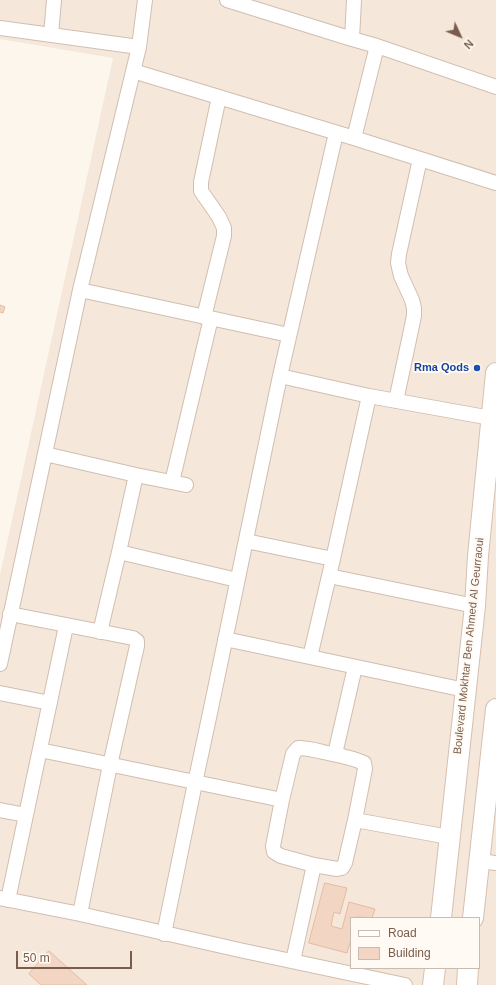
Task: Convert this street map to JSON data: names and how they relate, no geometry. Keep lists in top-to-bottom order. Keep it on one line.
{"streets":{"street":["Boulevard Mokhtar Ben Ahmed Al Geurraoui"]},"places":["Rma Qods"],"legend":["Road","Building"],"scale_bar":"50 m","north":"bottom right"}
